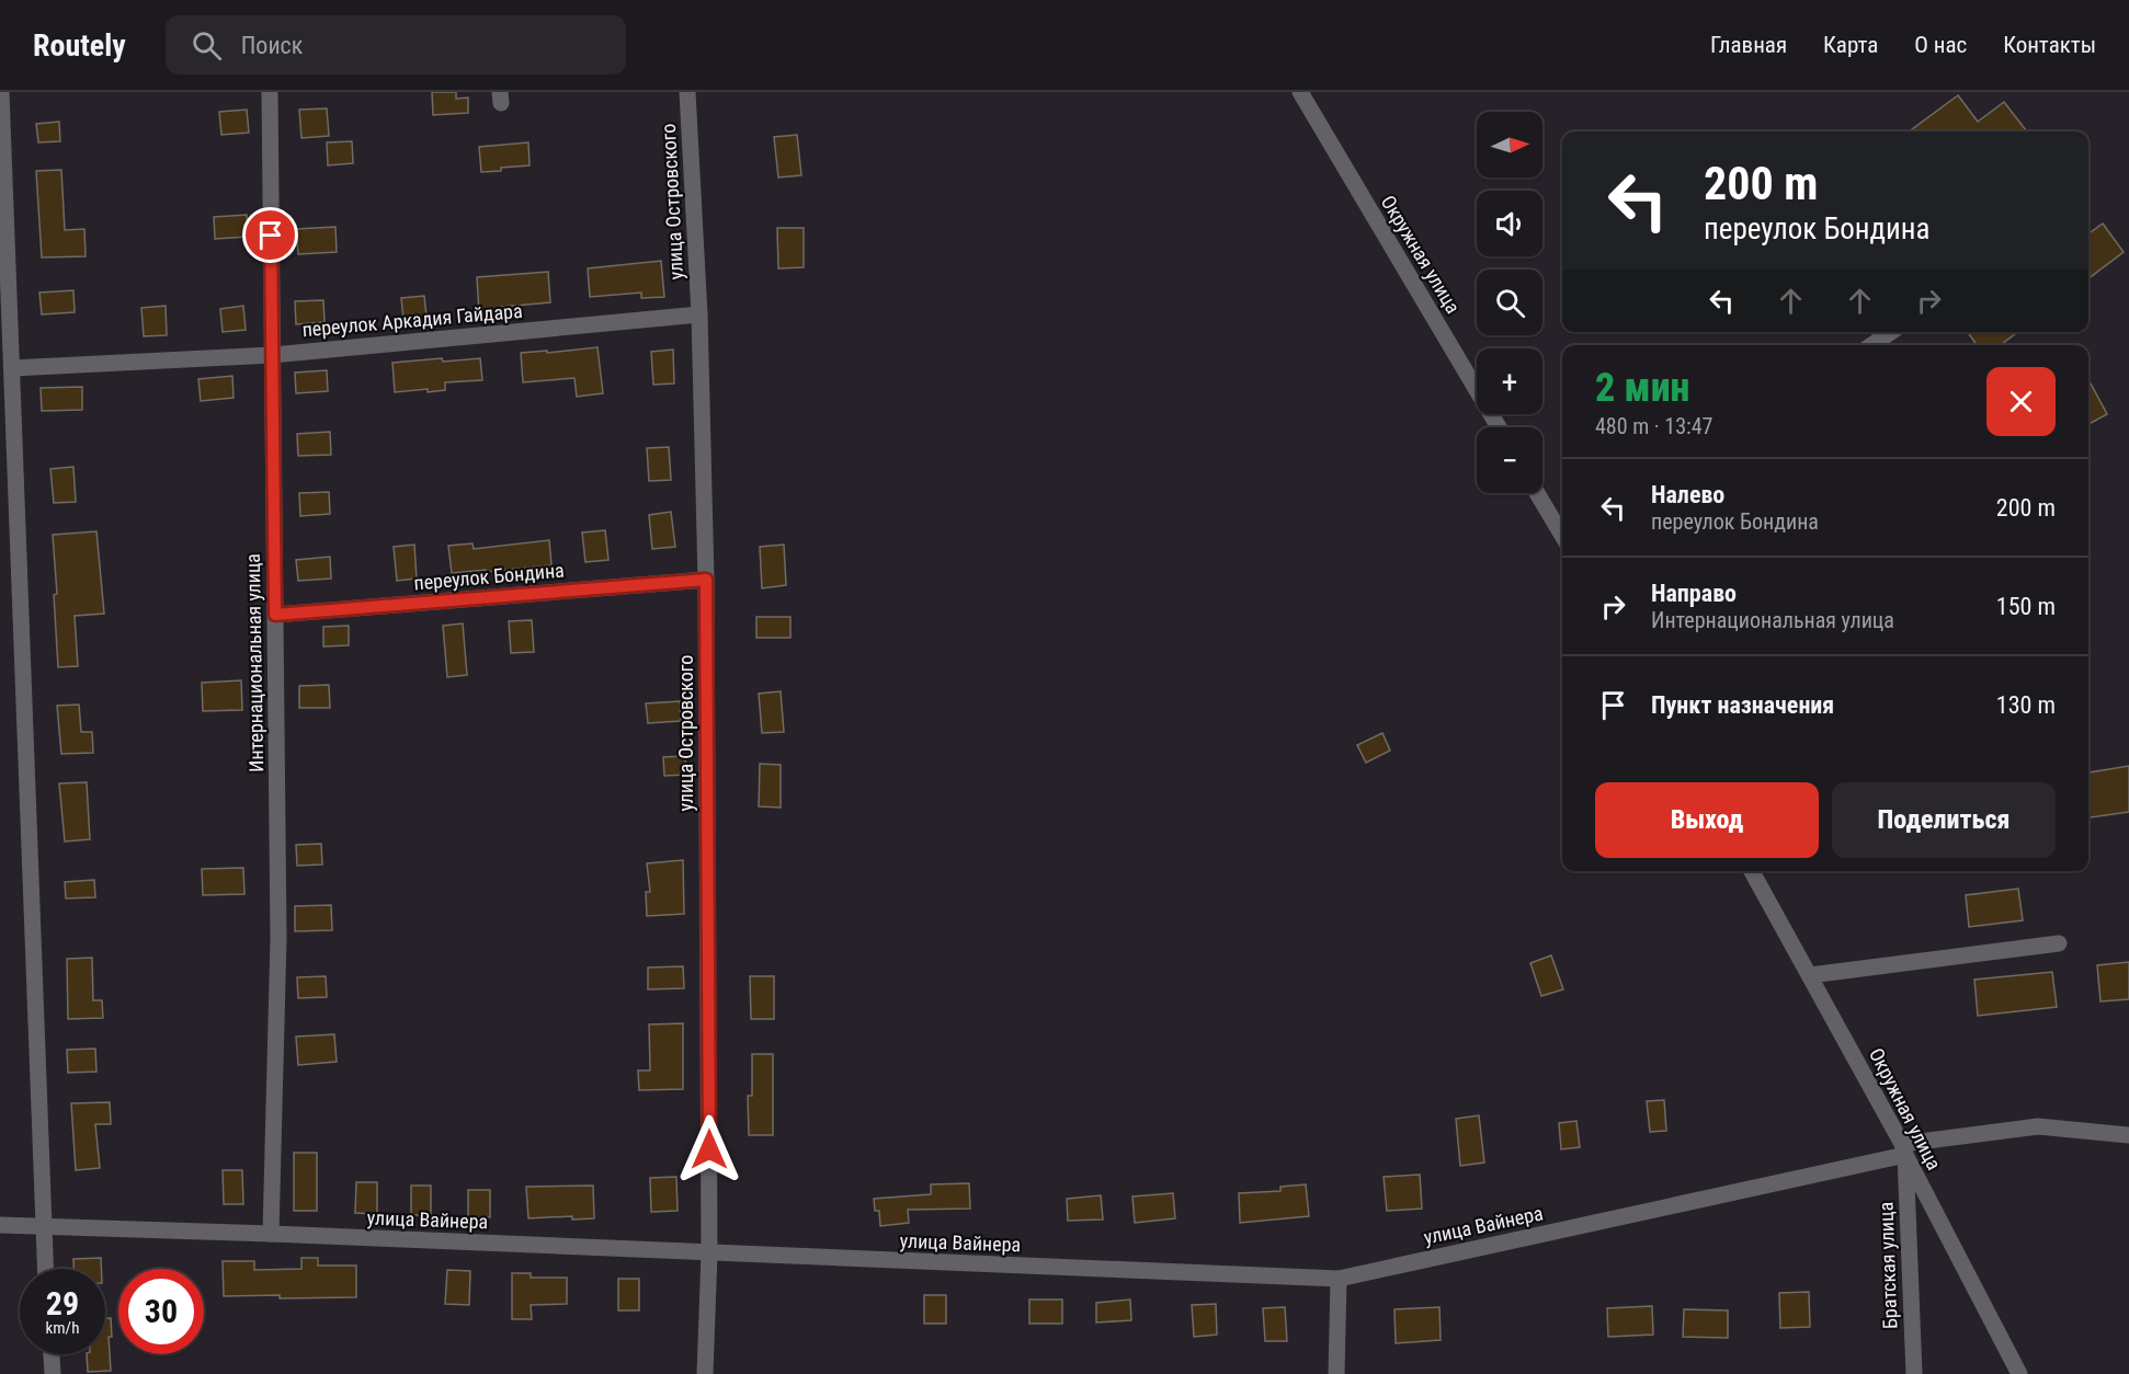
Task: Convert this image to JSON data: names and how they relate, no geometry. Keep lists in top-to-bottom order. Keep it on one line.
{"streets":{"street":["улица Островского","Окружная улица","переулок Аркадия Гайдара","переулок Бондина","Интернациональная улица","улица Вайнера","Братская улица"]},"crossings":[["улица Островского","переулок Аркадия Гайдара"],["улица Островского","переулок Бондина"],["улица Островского","улица Вайнера"],["Окружная улица","улица Вайнера"],["Окружная улица","Братская улица"],["переулок Аркадия Гайдара","Интернациональная улица"],["переулок Бондина","Интернациональная улица"],["Интернациональная улица","улица Вайнера"],["улица Вайнера","Братская улица"]],"north":"right","page":{"header":"Routely","search":"Поиск","nav":["Главная","Карта","О нас","Контакты"],"map_buttons":["+","−"],"turn":["200 m","переулок Бондина"],"heading":["2 мин","480 m · 13:47"],"list":[{"name":"Налево","note":"переулок Бондина","value":"200 m"},{"name":"Направо","note":"Интернациональная улица","value":"150 m"},{"name":"Пункт назначения","value":"130 m"}],"buttons":["Выход","Поделиться"],"speed":"29 km/h","limit":"30"}}
